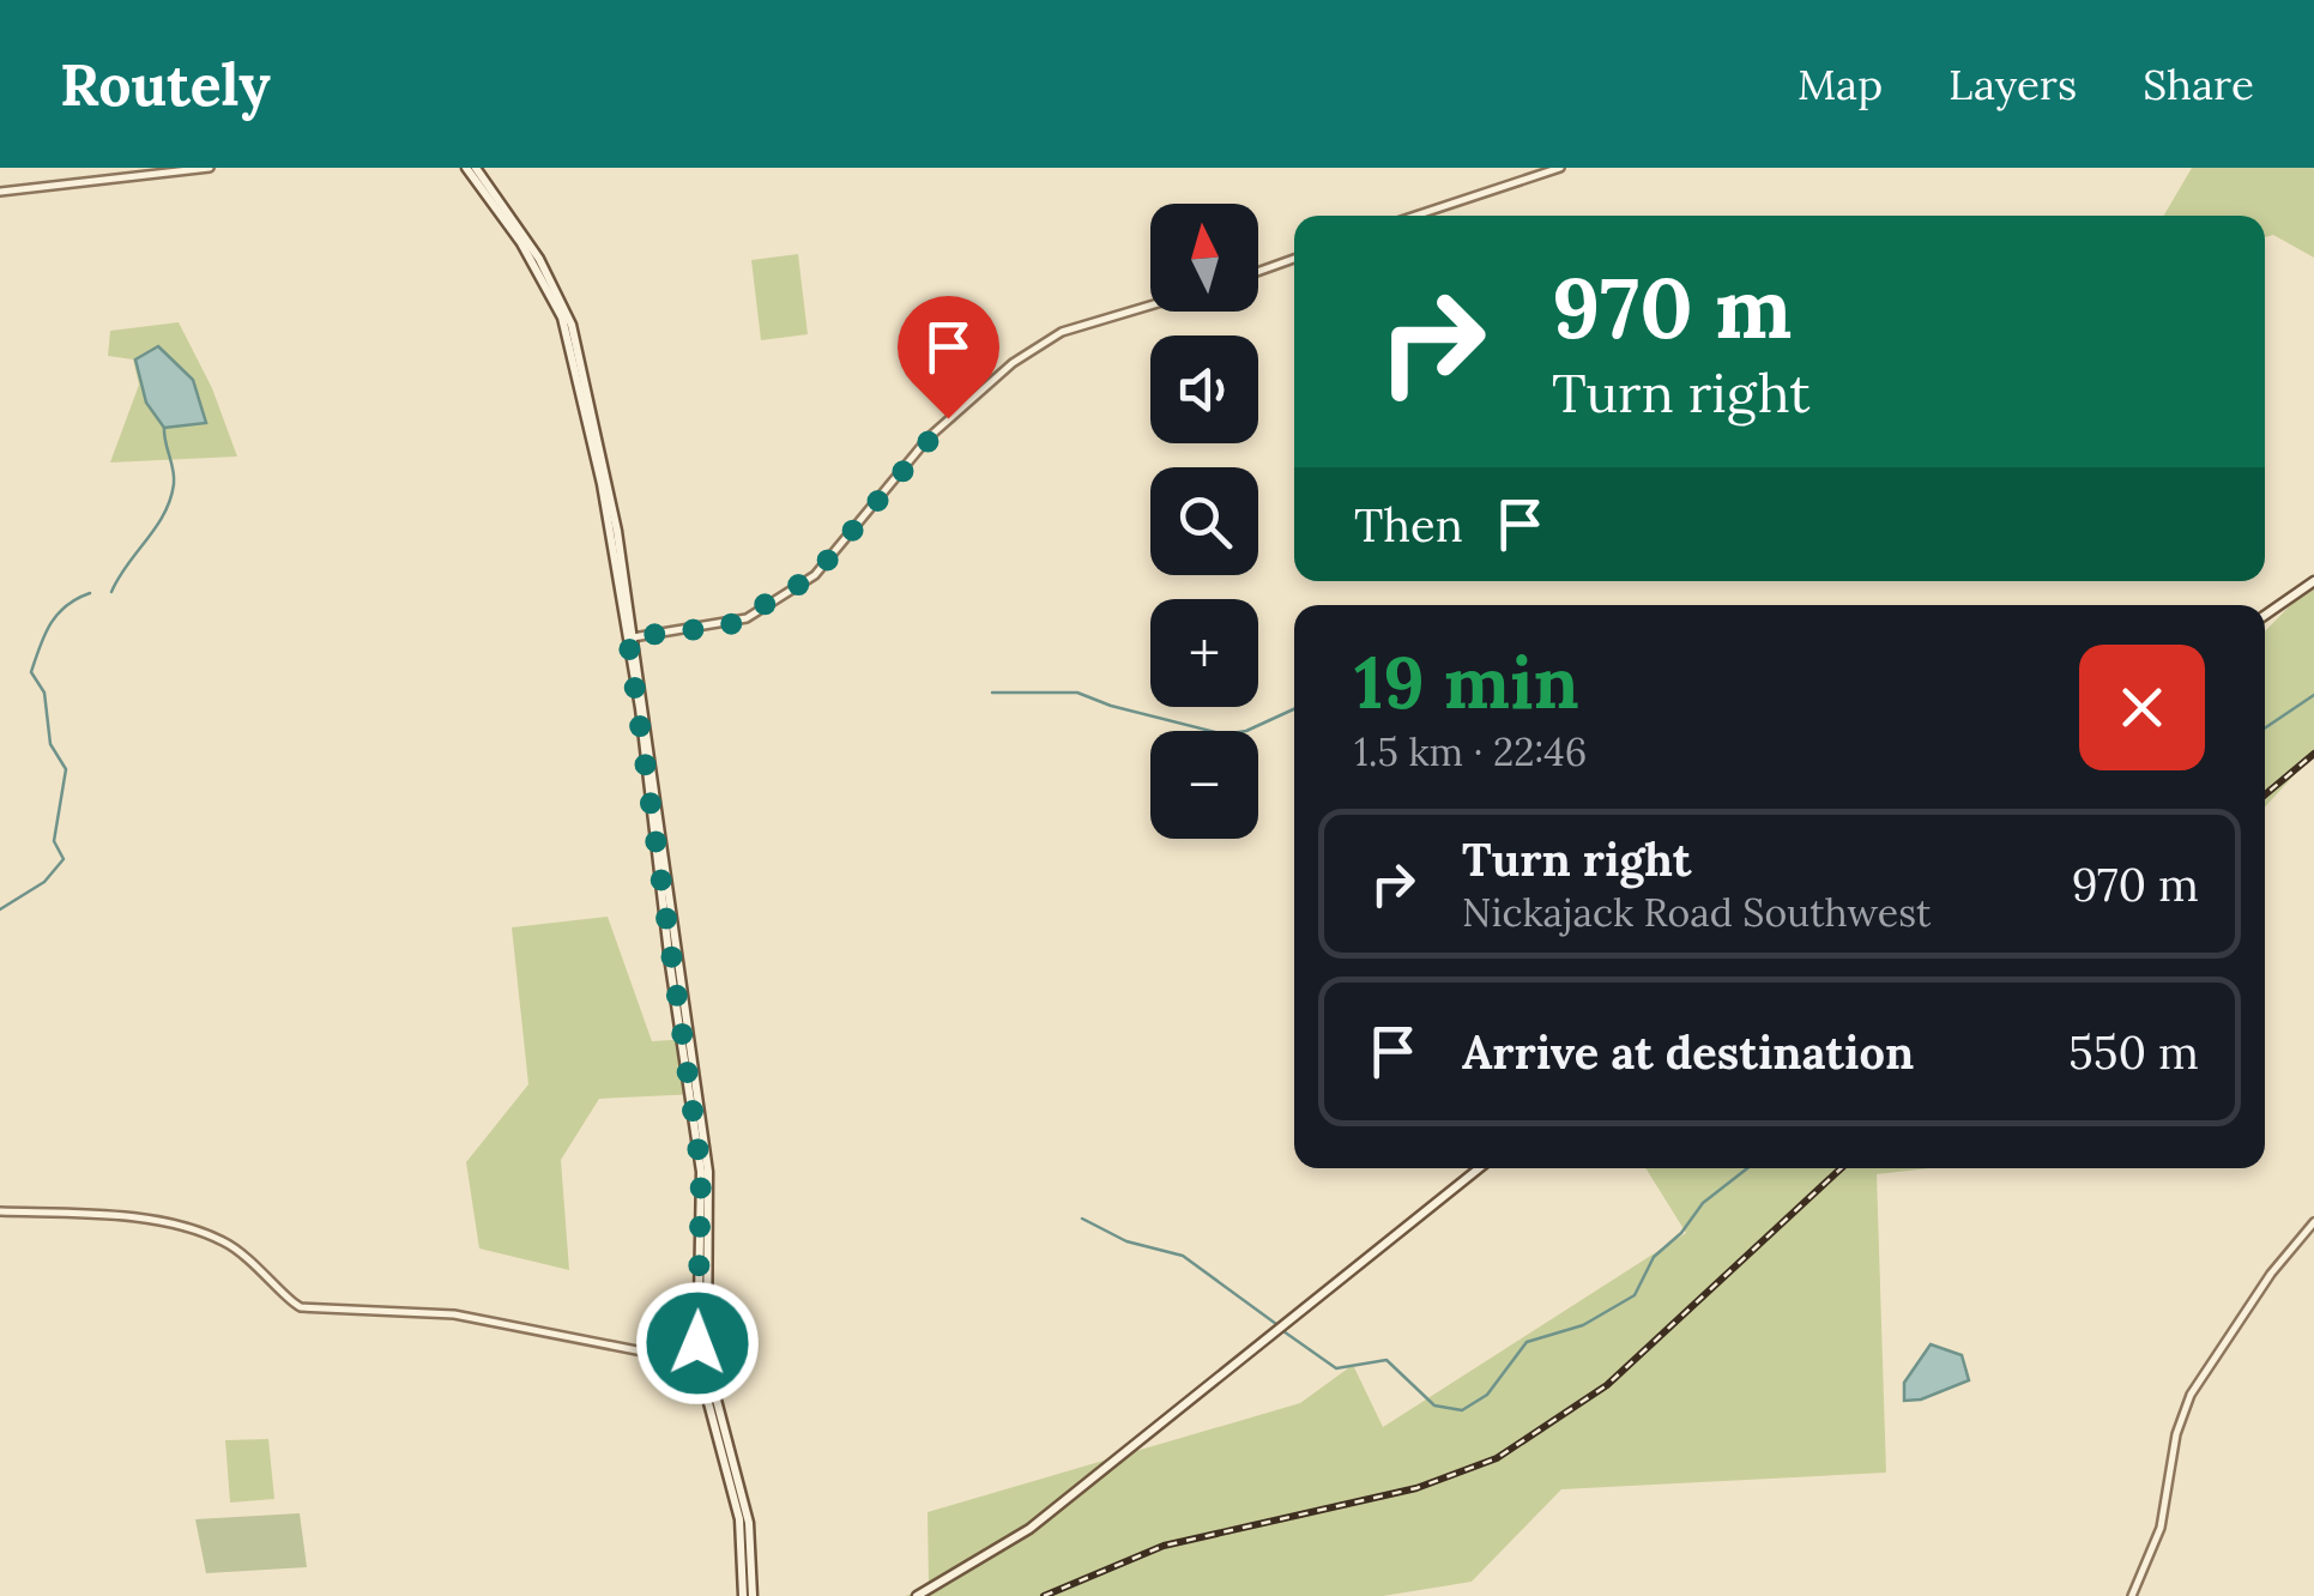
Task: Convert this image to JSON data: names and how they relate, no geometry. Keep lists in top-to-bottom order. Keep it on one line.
{"north":"top","page":{"header":"Routely","nav":["Map","Layers","Share"],"map_buttons":["+","−"],"turn":["970 m","Turn right"],"then":"Then","heading":["19 min","1.5 km · 22:46"],"list":[{"name":"Turn right","note":"Nickajack Road Southwest","value":"970 m"},{"name":"Arrive at destination","value":"550 m"}]}}
